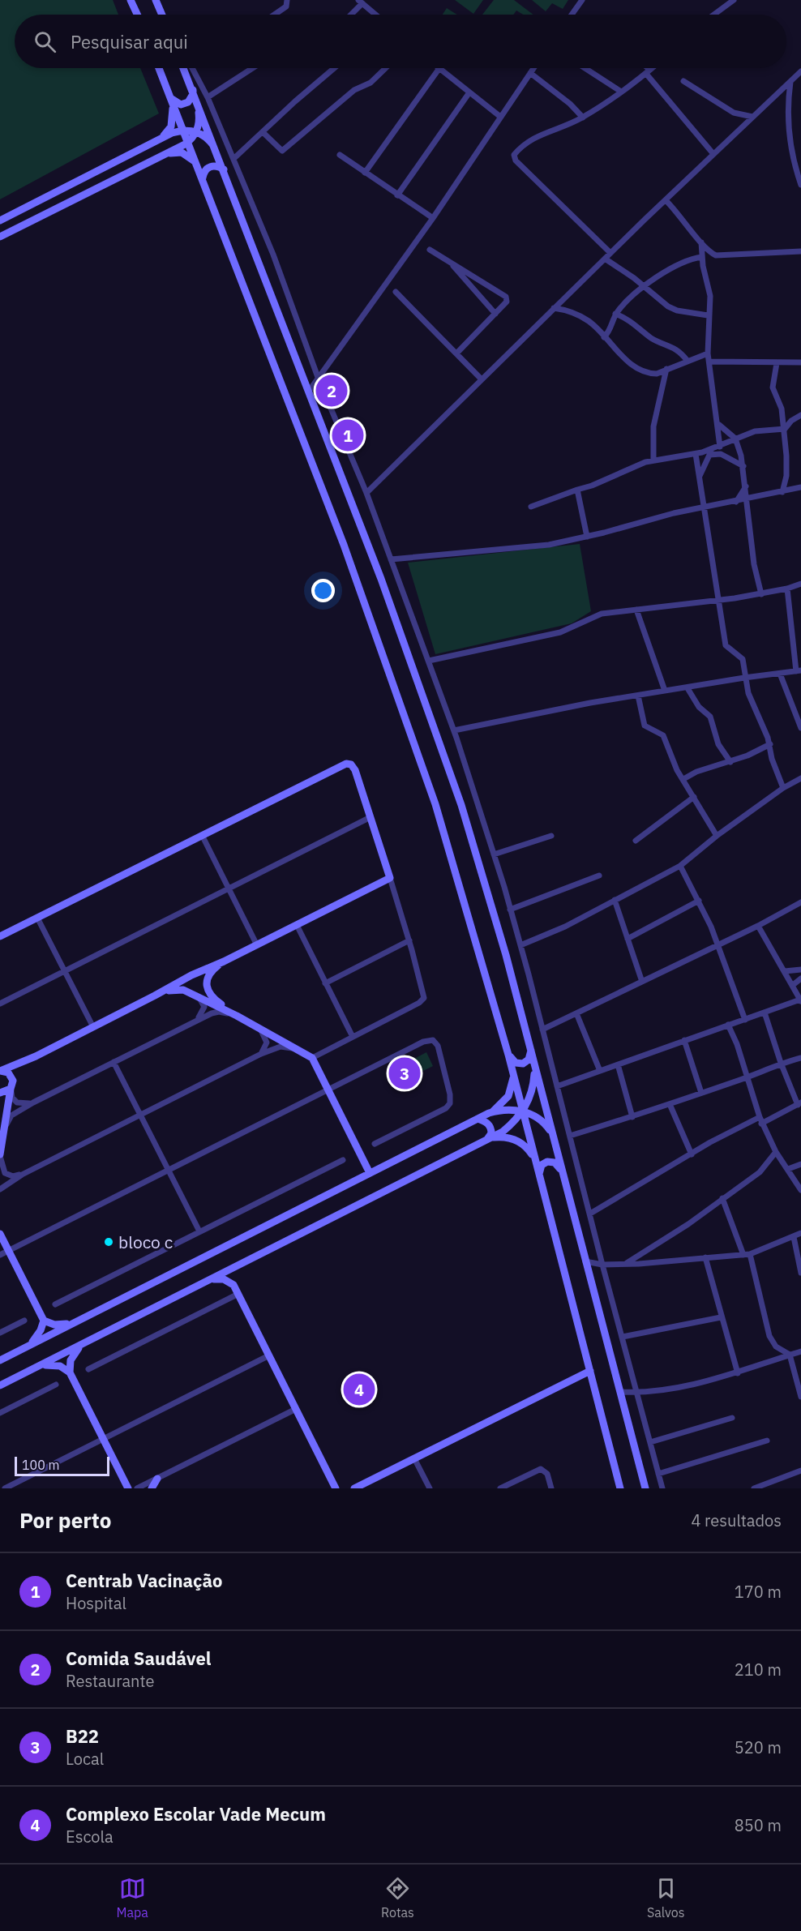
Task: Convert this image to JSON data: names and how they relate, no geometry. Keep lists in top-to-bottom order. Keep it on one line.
{"places":["bloco c"],"scale_bar":"100 m","page":{"search":"Pesquisar aqui","pins":["2","1","3","4"],"scale":"100 m","heading":["Por perto","4 resultados"],"list":[{"mark":"1","name":"Centrab Vacinação","note":"Hospital","value":"170 m"},{"mark":"2","name":"Comida Saudável","note":"Restaurante","value":"210 m"},{"mark":"3","name":"B22","note":"Local","value":"520 m"},{"mark":"4","name":"Complexo Escolar Vade Mecum","note":"Escola","value":"850 m"}],"nav":["Mapa","Rotas","Salvos"]}}
